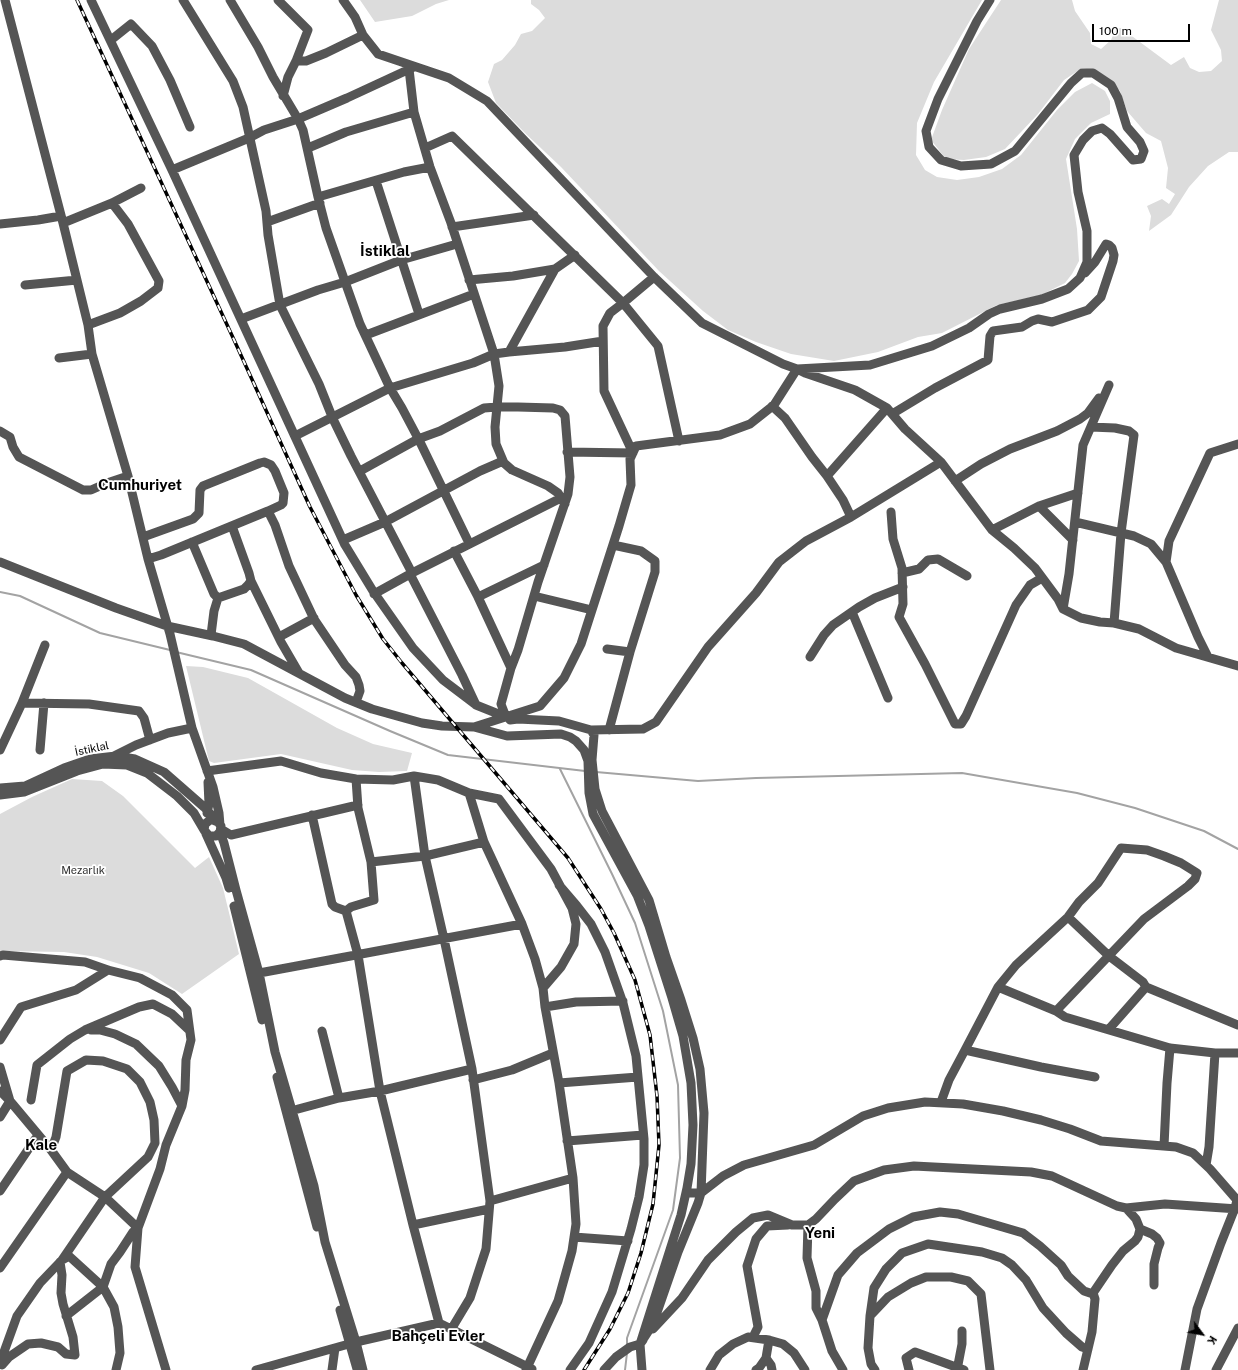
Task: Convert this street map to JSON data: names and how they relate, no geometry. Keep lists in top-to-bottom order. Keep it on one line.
{"streets":{"street":["İstiklal"]},"districts":["İstiklal","Cumhuriyet","Kale","Yeni","Bahçeli Evler"],"parks":["Mezarlık"],"scale_bar":"100 m","north":"bottom right"}
